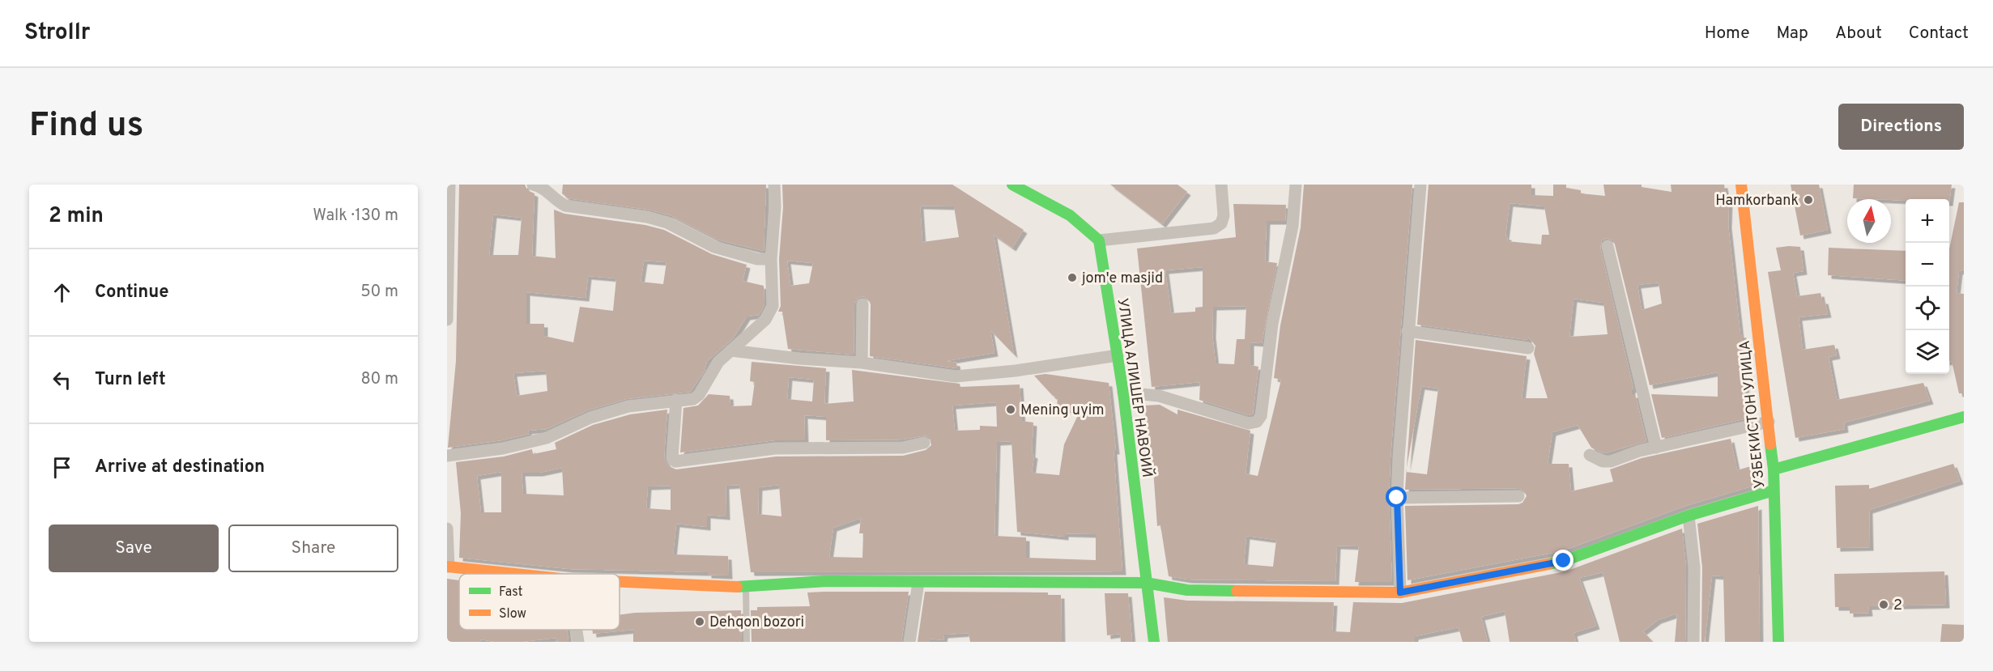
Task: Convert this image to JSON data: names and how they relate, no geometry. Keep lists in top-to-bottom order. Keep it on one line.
{"streets":{"street":["УЛИЦА АЛИШЕР НАВОИЙ","УЗБЕКИСТОН УЛИЦА"]},"places":["Hamkorbank","jom'e masjid","Mening uyim","2","Dehqon bozori"],"legend":["Fast","Slow"],"north":"top","page":{"header":"Strollr","nav":["Home","Map","About","Contact"],"buttons":["Directions",["Save","Share"]],"title":"Find us","heading":["2 min","Walk · 130 m"],"map_buttons":["+","−"],"list":[["Continue","50 m"],["Turn left","80 m"],"Arrive at destination"]}}
